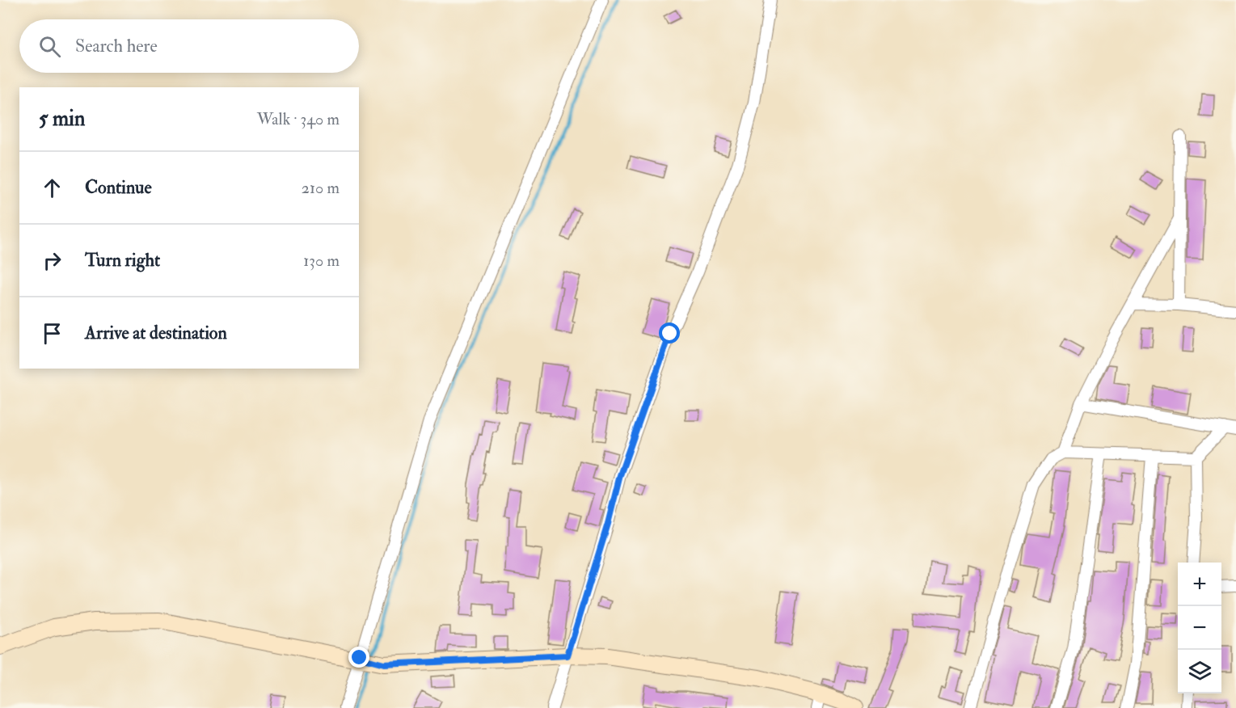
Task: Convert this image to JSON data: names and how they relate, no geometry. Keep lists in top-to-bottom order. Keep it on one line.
{"page":{"search":"Search here","heading":["5 min","Walk · 340 m"],"list":[["Continue","210 m"],["Turn right","130 m"],"Arrive at destination"],"map_buttons":["+","−"]}}
